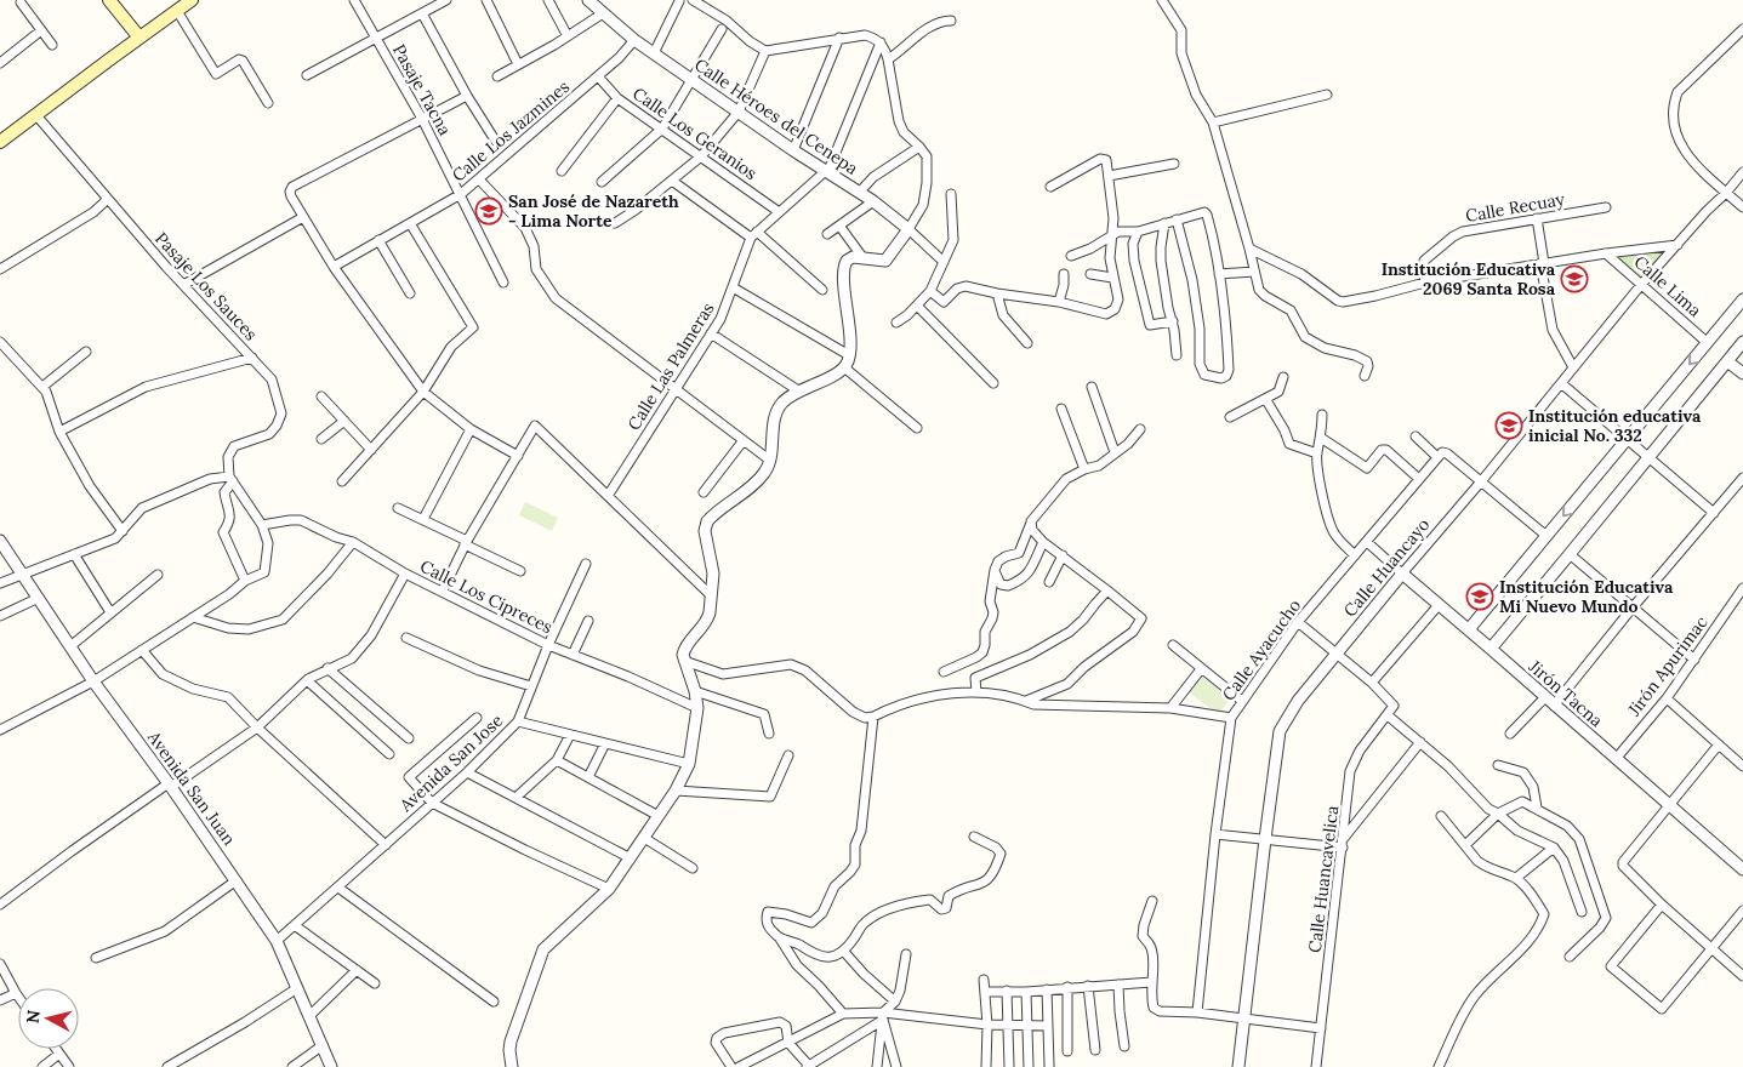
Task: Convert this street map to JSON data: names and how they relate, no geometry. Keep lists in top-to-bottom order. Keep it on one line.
{"streets":{"street":["Pasaje Tacna","Calle Héroes del Cenepa","Calle Los Jazmines","Calle Los Geranios","Calle Recuay","Pasaje Los Sauces","Calle Lima","Calle Las Palmeras","Calle Huancayo","Calle Los Cipreces","Calle Ayacucho","Jirón Apurimac","Jirón Tacna","Avenida San Jose","Avenida San Juan","Calle Huancavelica"]},"crossings":[["Pasaje Tacna","Calle Los Jazmines"],["Calle Héroes del Cenepa","Calle Los Jazmines"],["Calle Héroes del Cenepa","Calle Las Palmeras"],["Calle Los Jazmines","Calle Los Geranios"],["Calle Los Geranios","Calle Las Palmeras"],["Calle Lima","Calle Huancayo"],["Calle Huancayo","Jirón Tacna"],["Calle Los Cipreces","Avenida San Jose"],["Calle Ayacucho","Jirón Tacna"],["Jirón Apurimac","Jirón Tacna"],["Avenida San Jose","Avenida San Juan"]],"places":{"school or university":["San José de Nazareth - Lima Norte","Institución Educativa 2069 Santa Rosa","Institución educativa inicial No. 332","Institución Educativa Mi Nuevo Mundo"]},"north":"left"}
